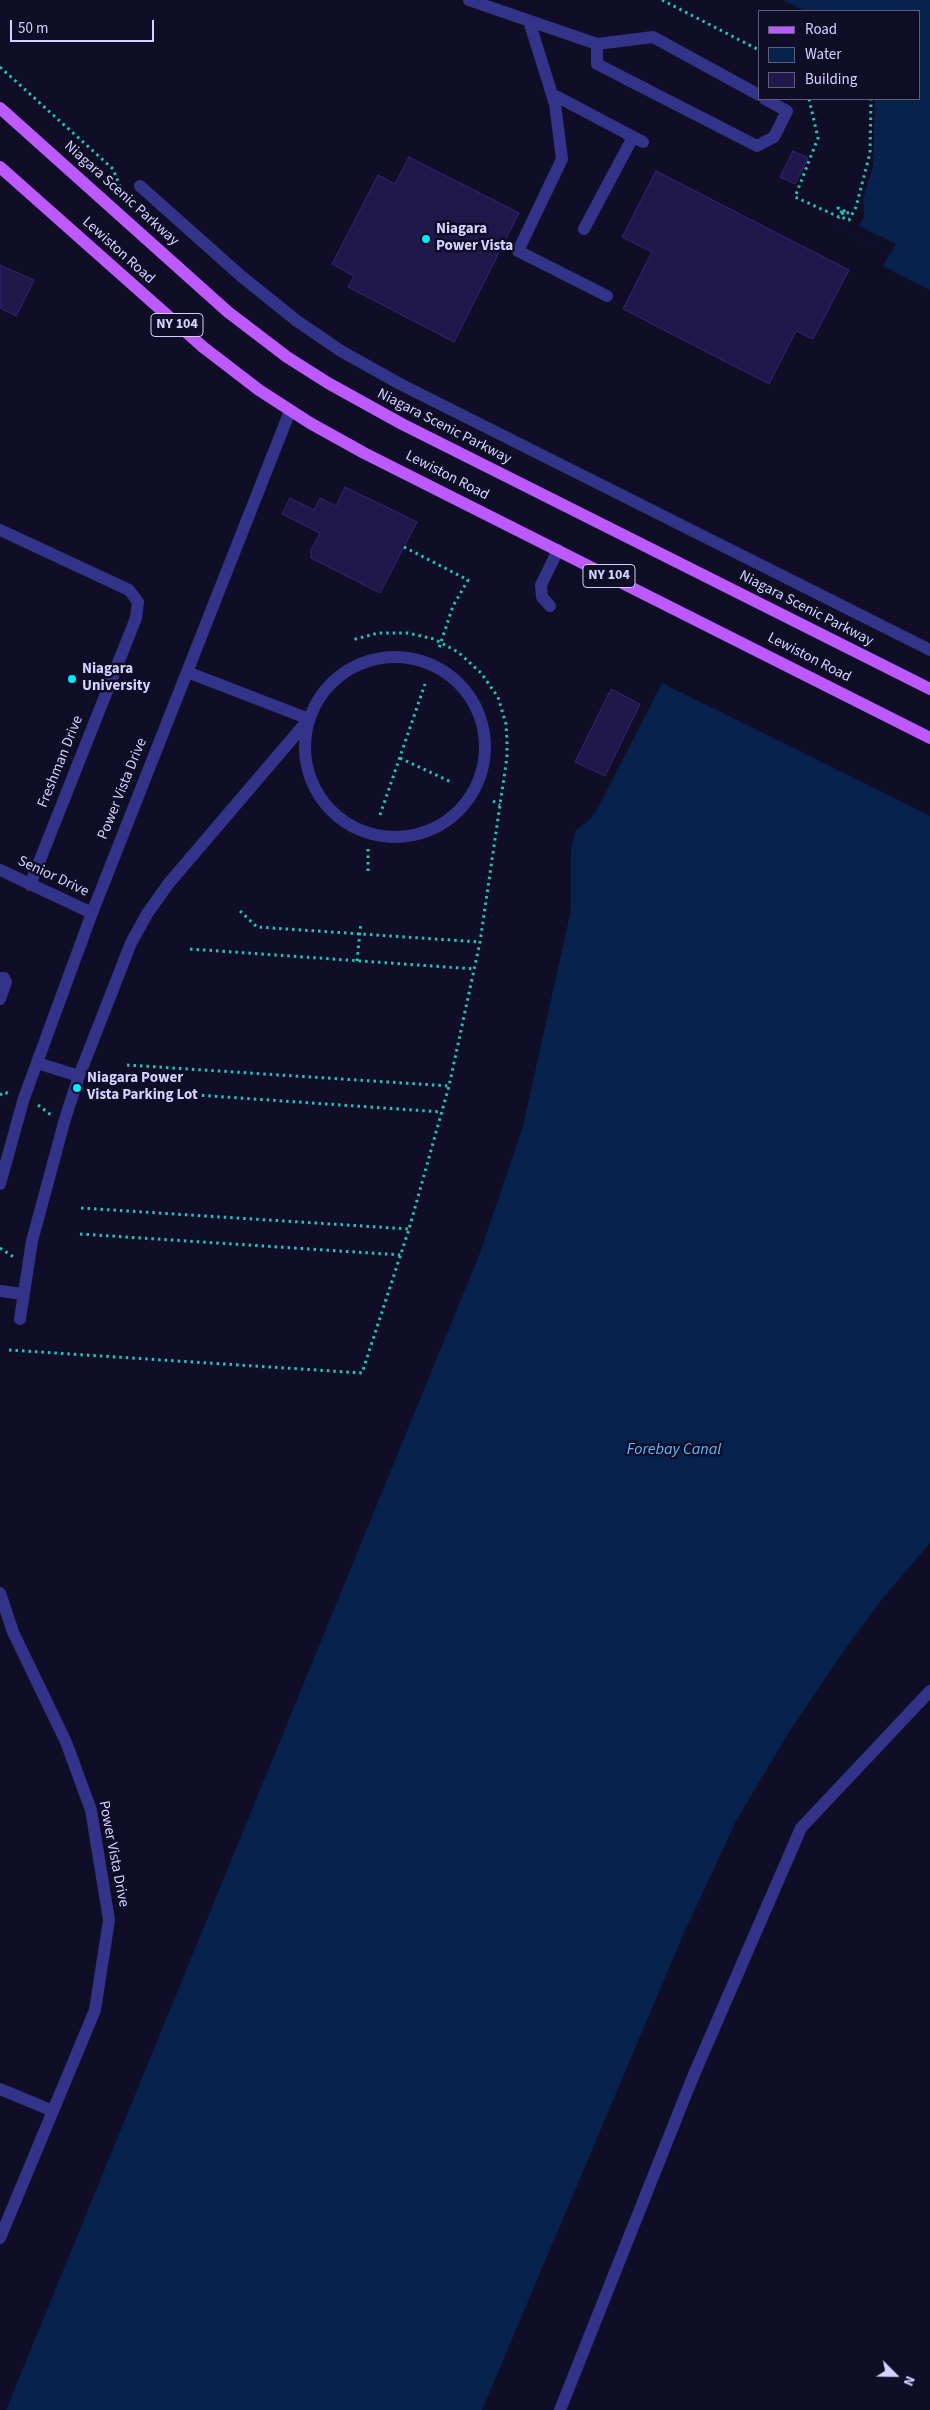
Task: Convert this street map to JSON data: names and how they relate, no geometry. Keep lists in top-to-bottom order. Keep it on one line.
{"streets":{"main road":["Niagara Scenic Parkway","Lewiston Road","NY 104"],"street":["Freshman Drive","Power Vista Drive","Senior Drive"]},"crossings":[["Lewiston Road","Power Vista Drive"],["Freshman Drive","Senior Drive"],["Power Vista Drive","Senior Drive"]],"water":["Forebay Canal"],"places":["Niagara Power Vista","Niagara University","Niagara Power Vista Parking Lot"],"legend":["Road","Water","Building"],"scale_bar":"50 m","north":"bottom right"}
